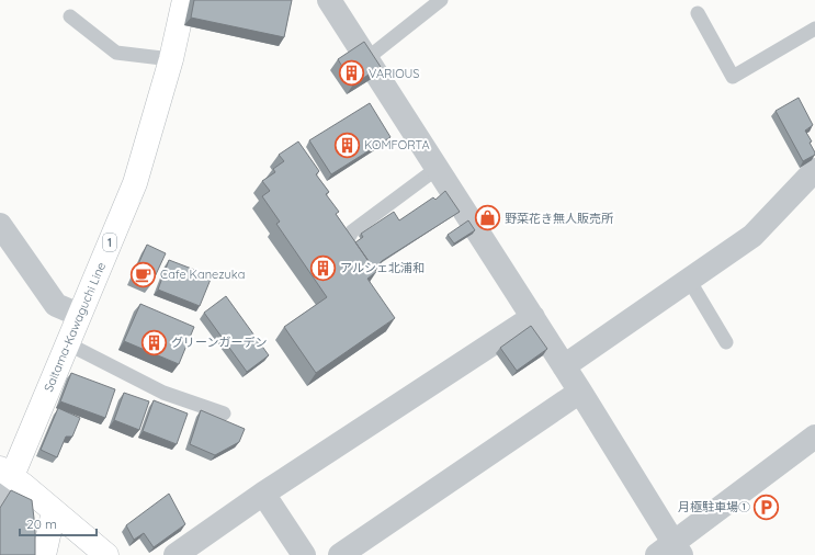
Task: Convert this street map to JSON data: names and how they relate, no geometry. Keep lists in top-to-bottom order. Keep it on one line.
{"streets":{"main road":["1","Saitama-Kawaguchi Line"]},"crossings":[["1","Saitama-Kawaguchi Line"]],"places":{"building":["VARIOUS","KOMFORTA","アルシェ北浦和","グリーンガーデン"],"shop":["野菜花き無人販売所"],"cafe":["Cafe Kanezuka"],"parking":["月極駐車場①"]},"scale_bar":"20 m"}
